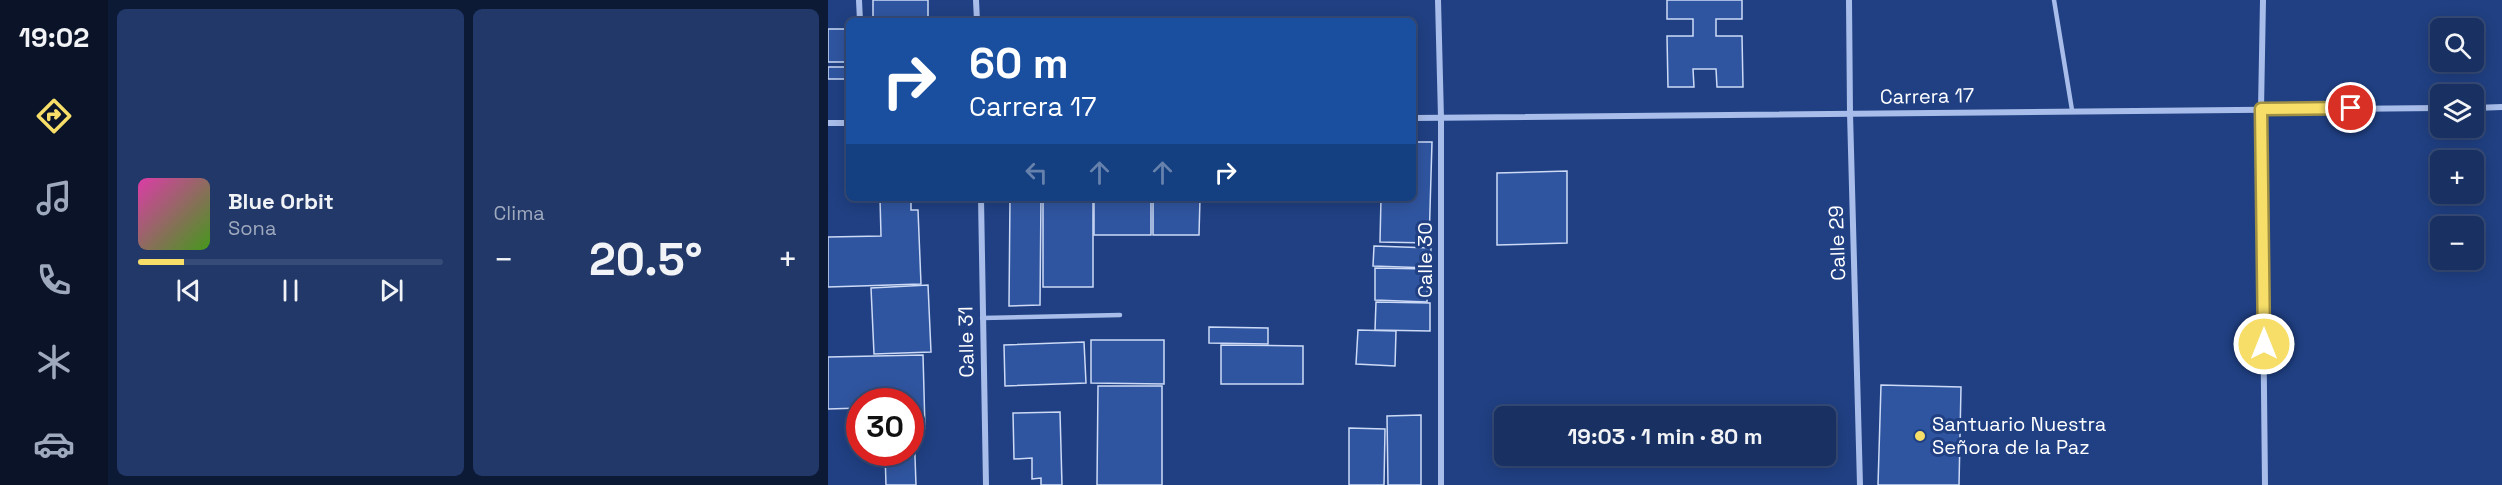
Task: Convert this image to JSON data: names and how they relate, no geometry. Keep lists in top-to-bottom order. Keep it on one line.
{"streets":{"street":["Carrera 17","Calle 29","Calle 30","Calle 31"]},"crossings":[["Carrera 17","Calle 29"],["Carrera 17","Calle 30"]],"places":["Santuario Nuestra Señora de la Paz"],"page":{"tabs":"19:02","tile":"Clima","map_buttons":["+","−"],"turn":["60 m","Carrera 17"],"song":["Blue Orbit","Sona"],"heat":["−","20.5°","+"],"limit":"30","trip":"19:03 · 1 min · 80 m"}}
